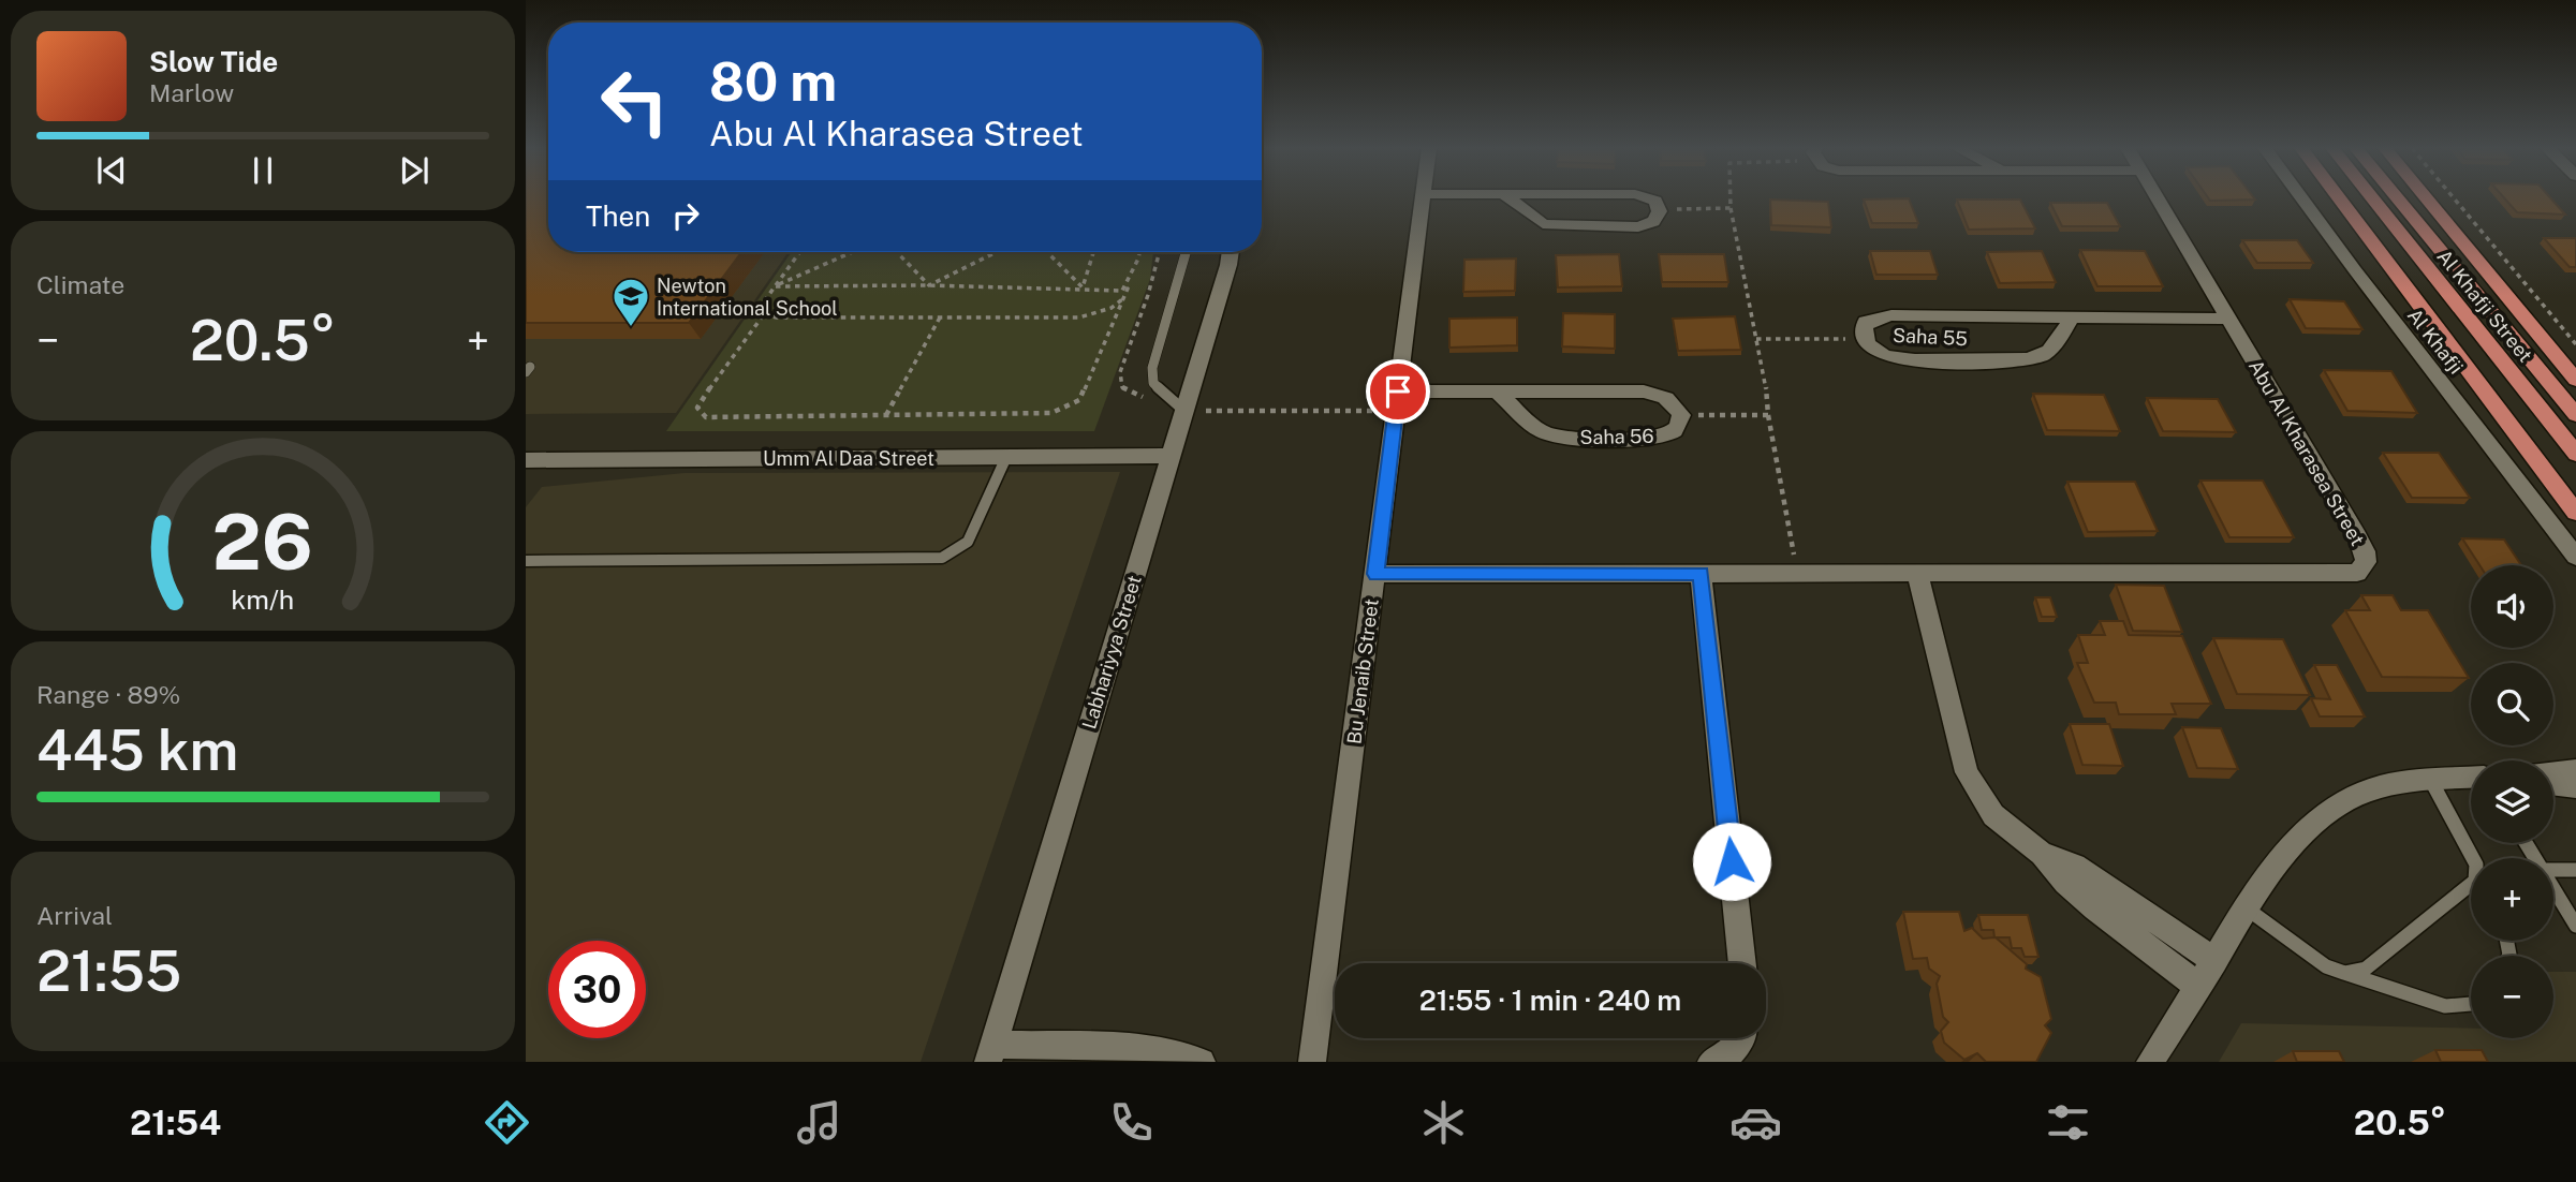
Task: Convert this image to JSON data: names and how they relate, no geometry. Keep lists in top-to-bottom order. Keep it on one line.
{"streets":{"highway":["Al Khafji Street"],"street":["Saha 55","Al Khafji","Saha 56","Abu Al Kharasea Street","Umm Al Daa Street","Labhariyya Street","Bu Jenaib Street"]},"crossings":[["Saha 55","Abu Al Kharasea Street"],["Abu Al Kharasea Street","Bu Jenaib Street"],["Umm Al Daa Street","Labhariyya Street"]],"places":{"school or university":["Newton International School"]},"page":{"turn":["80 m","Abu Al Kharasea Street"],"song":["Slow Tide","Marlow"],"then":"Then","tile":["Climate",["Range · 89%","445 km"],["Arrival","21:55"]],"heat":["−","20.5°","+"],"map_buttons":["+","−"],"limit":"30","trip":"21:55 · 1 min · 240 m","tabs":["21:54","20.5°"],"gauge":["26","km/h"]}}
